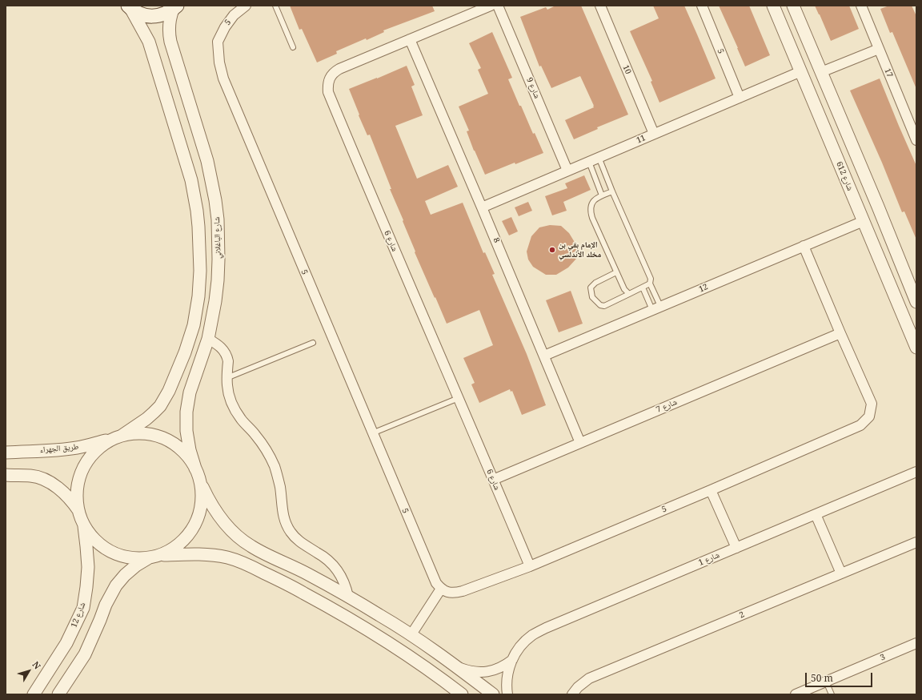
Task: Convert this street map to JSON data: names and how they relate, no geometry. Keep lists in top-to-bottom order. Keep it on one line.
{"streets":{"street":["5","10","17","شارع 9","11","شارع 612","شارع الباغلاني","8","شارع 6","12","شارع 7","طريق الجهراء","شارع 1","شارع 12","2","3"]},"crossings":[["5","11"],["5","شارع 6"],["5","شارع 7"],["10","11"],["شارع 9","11"],["11","شارع 612"],["11","8"],["شارع 612","12"],["8","شارع 6"],["8","12"],["8","شارع 7"],["شارع 6","شارع 7"]],"places":["الإمام بقي بن مخلد الأندلسي"],"scale_bar":"50 m","north":"top right"}
